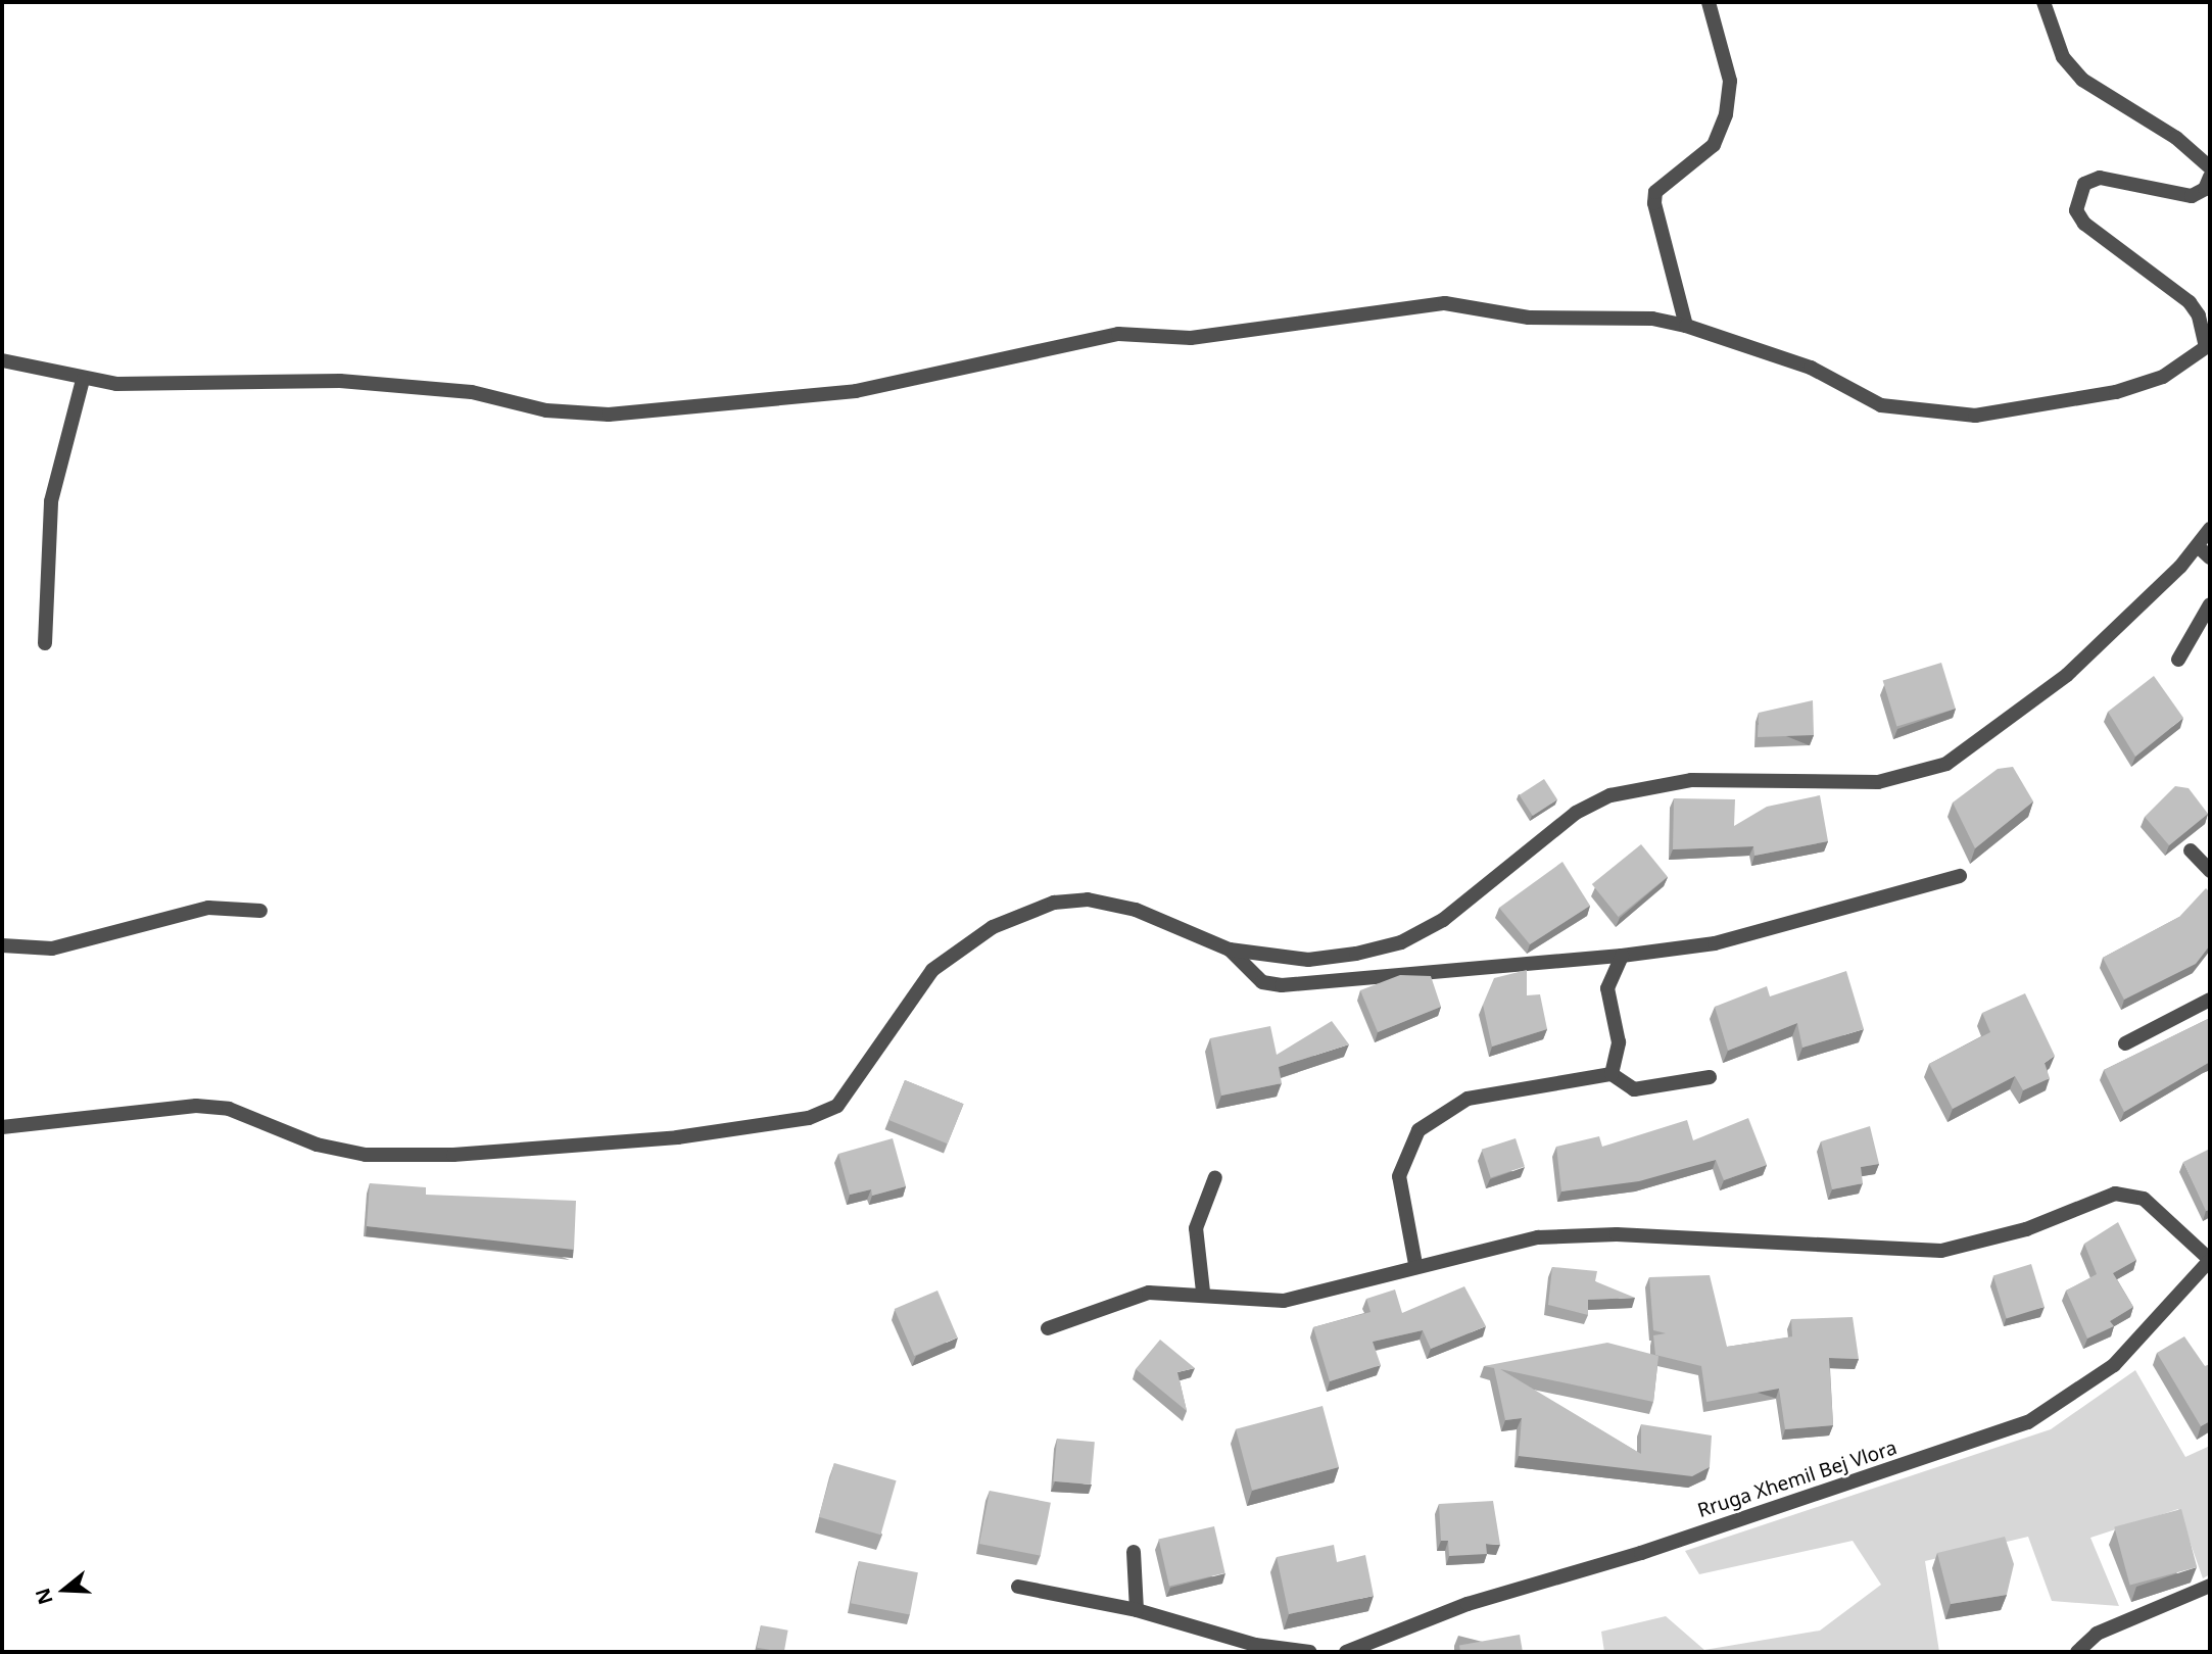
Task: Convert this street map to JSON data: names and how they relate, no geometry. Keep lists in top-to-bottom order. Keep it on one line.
{"streets":{"street":["Rruga Xhemil Bej Vlora"]},"north":"left"}
